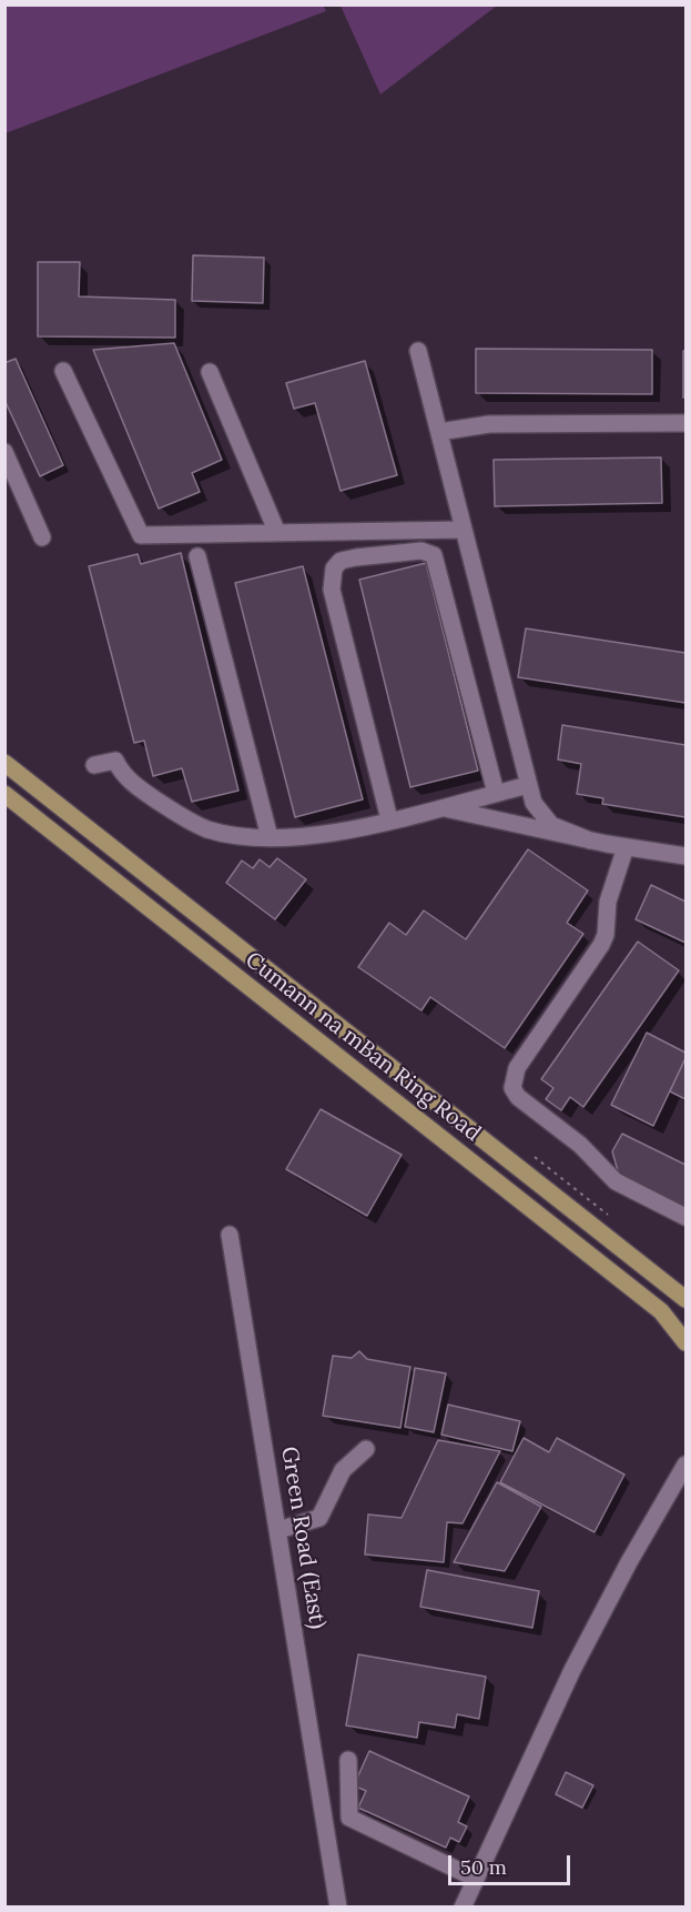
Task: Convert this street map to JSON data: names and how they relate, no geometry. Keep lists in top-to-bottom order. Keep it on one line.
{"streets":{"main road":["Cumann na mBan Ring Road"],"street":["Green Road (East)"]},"scale_bar":"50 m"}
